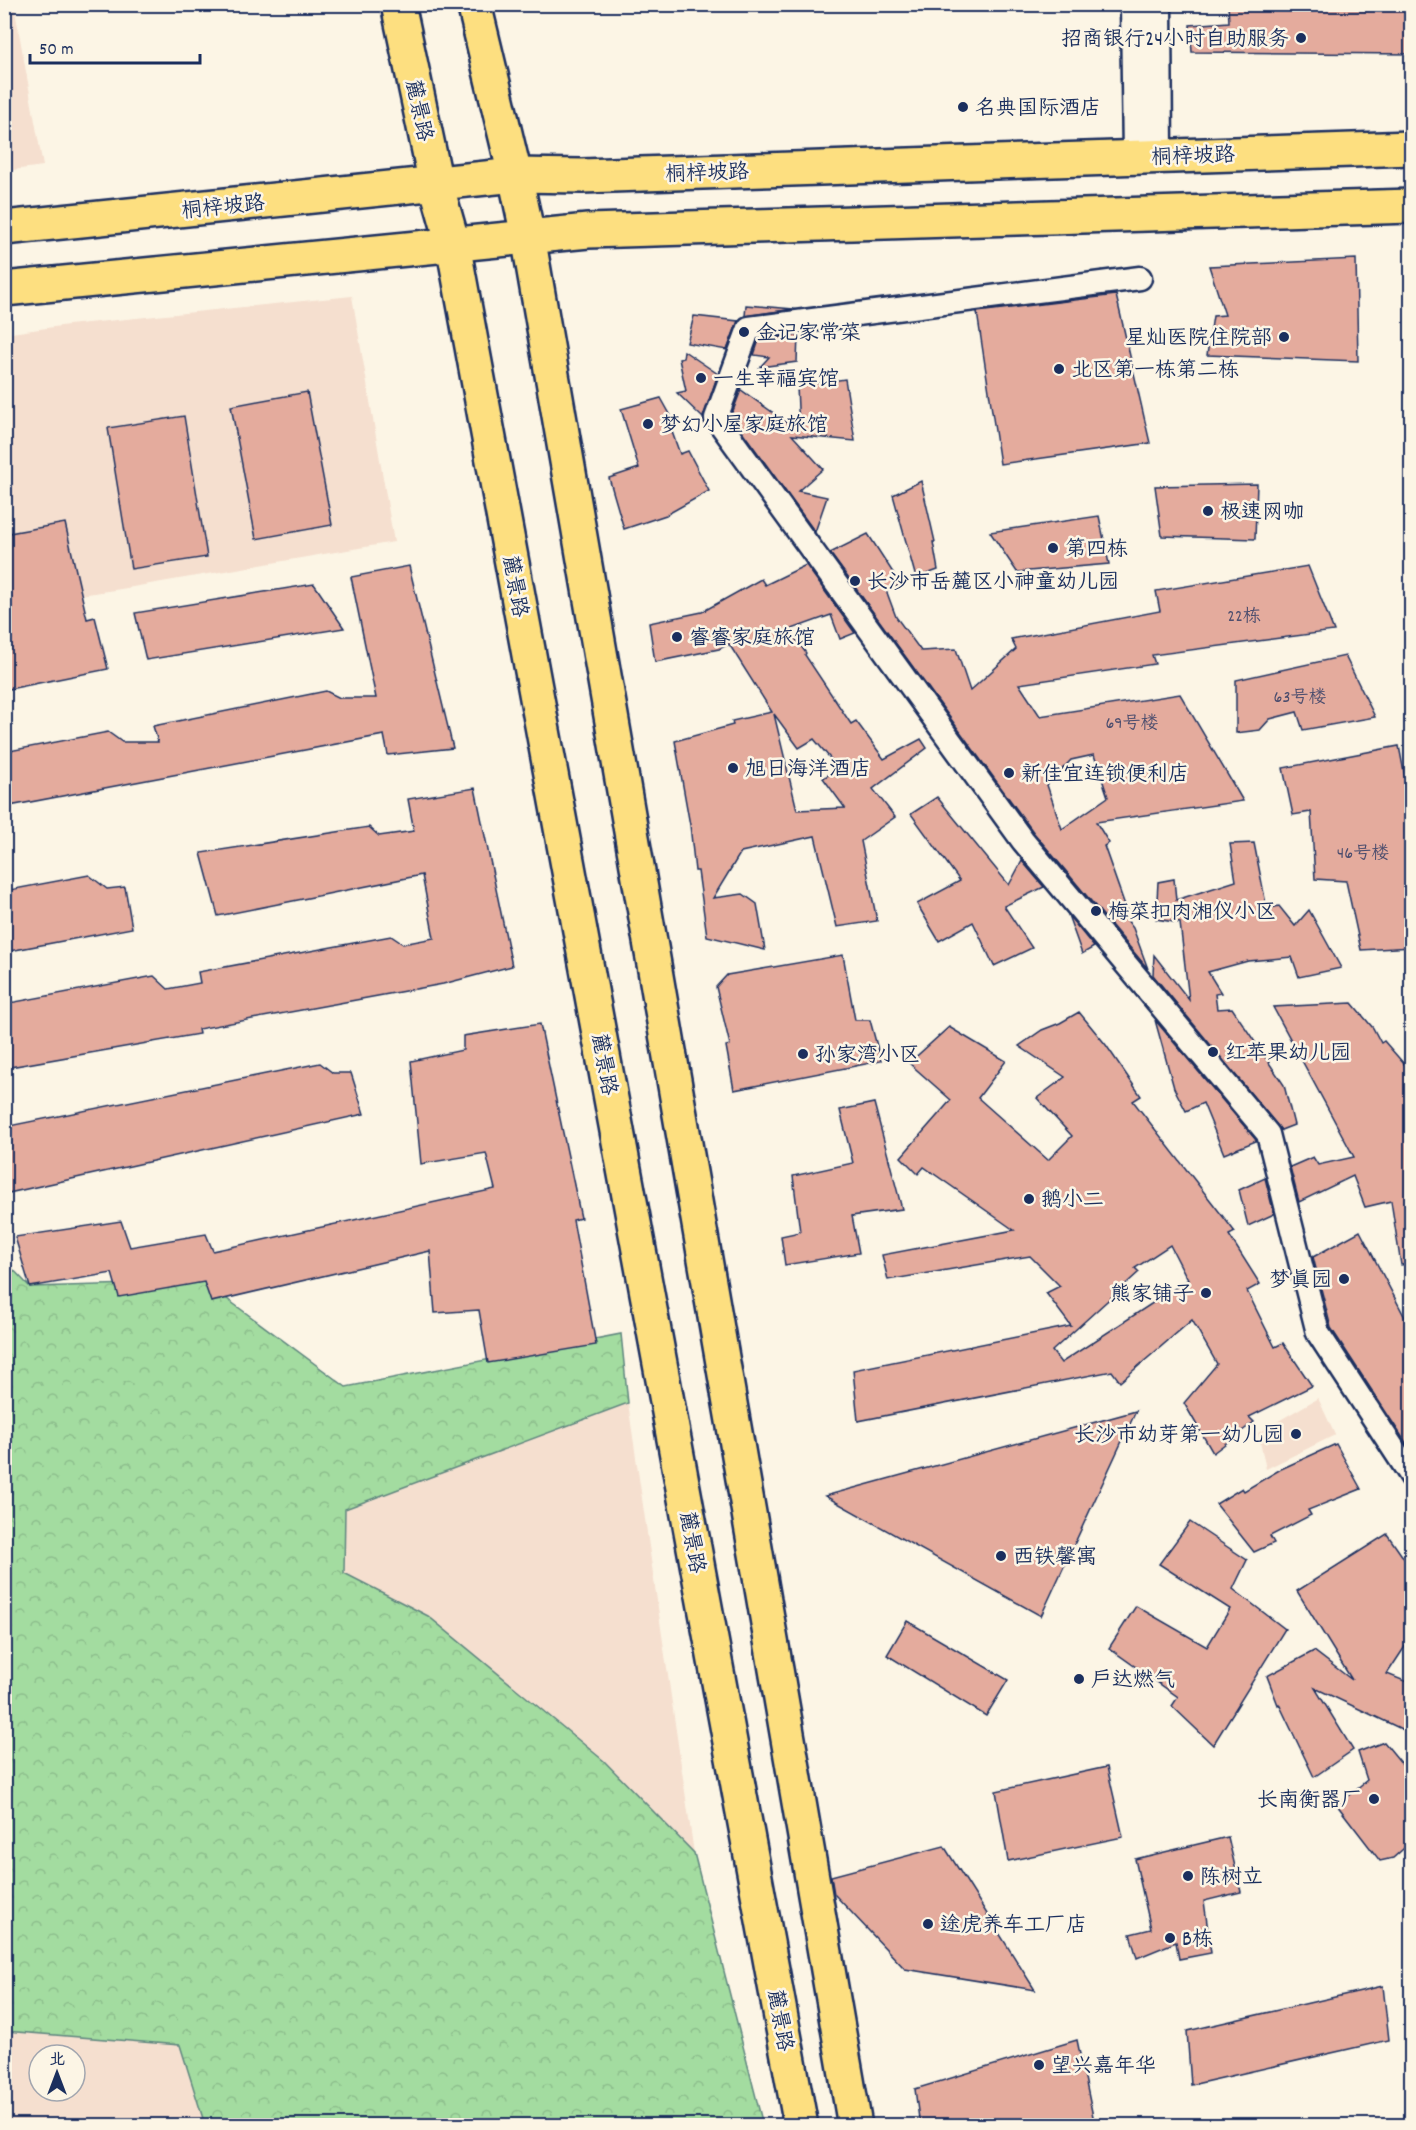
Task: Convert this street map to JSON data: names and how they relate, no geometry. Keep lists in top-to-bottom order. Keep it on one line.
{"streets":{"main road":["麓景路","桐梓坡路"]},"crossings":[["麓景路","桐梓坡路"]],"places":["招商银行24小时自助服务","名典国际酒店","金记家常菜","星灿医院住院部","北区第一栋第二栋","一生幸福宾馆","梦幻小屋家庭旅馆","极速网咖","第四栋","长沙市岳麓区小神童幼儿园","睿睿家庭旅馆","旭日海洋酒店","新佳宜连锁便利店","梅菜扣肉湘仪小区","红苹果幼儿园","孙家湾小区","鹅小二","梦真园","熊家铺子","长沙市幼芽第一幼儿园","西铁馨寓","户达燃气","长南衡器厂","陈树立","途虎养车工厂店","B栋","望兴嘉年华"],"house_numbers":["22栋","63号楼","69号楼","46号楼"],"scale_bar":"50 m","north":"top"}
